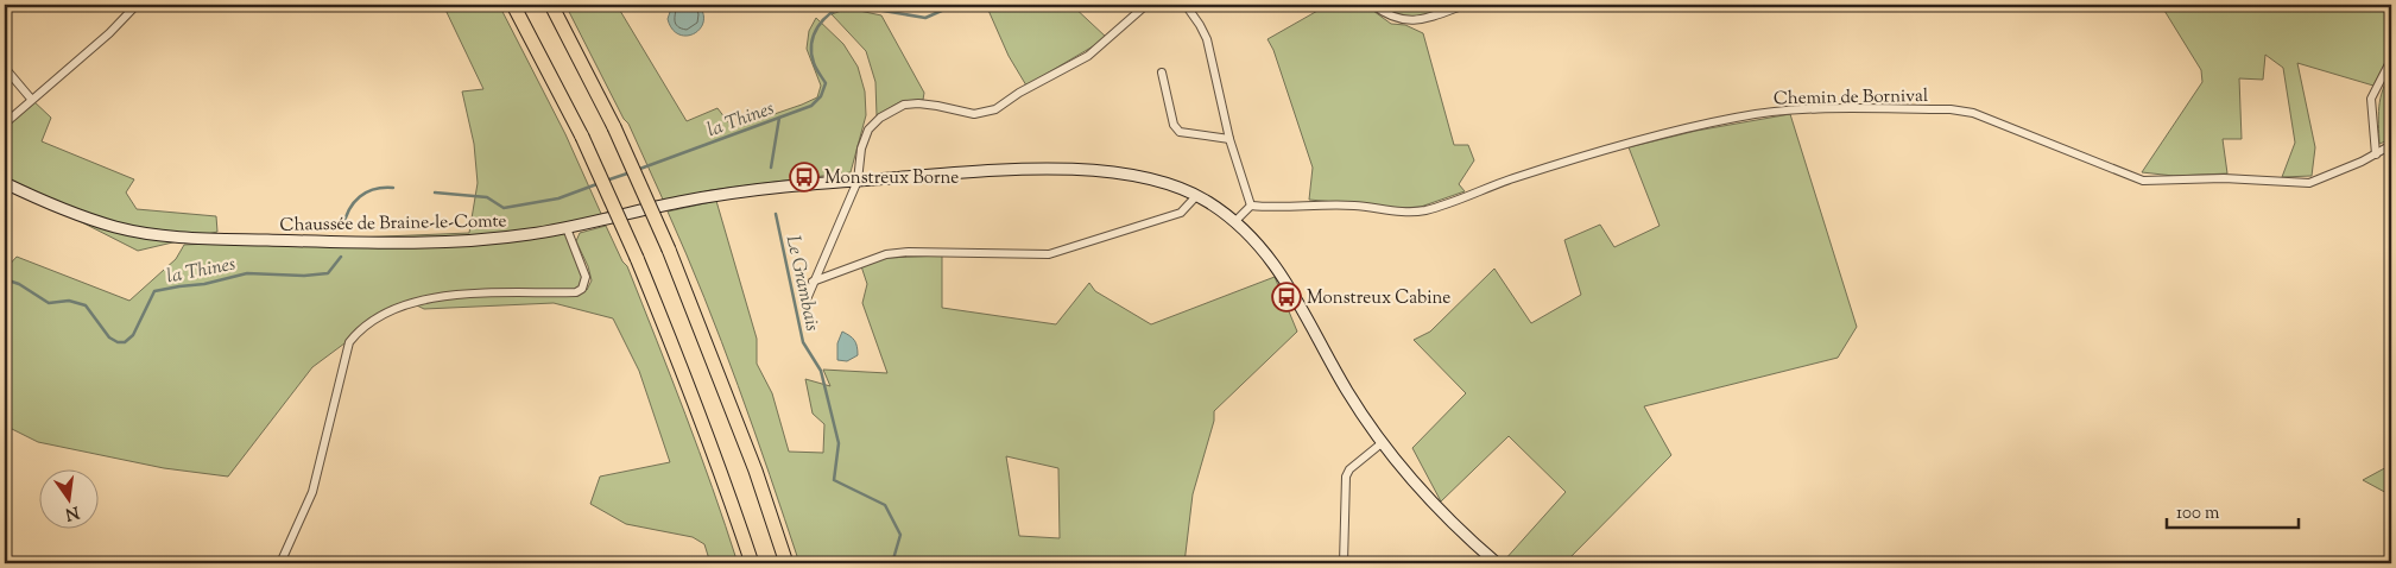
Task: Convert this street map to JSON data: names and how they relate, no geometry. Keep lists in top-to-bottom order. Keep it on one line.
{"streets":{"main road":["Chaussée de Braine-le-Comte"],"street":["Chemin de Bornival"]},"water":["la Thines","Le Grambais"],"places":{"bus stop":["Monstreux Borne","Monstreux Cabine"]},"scale_bar":"100 m","north":"bottom"}
